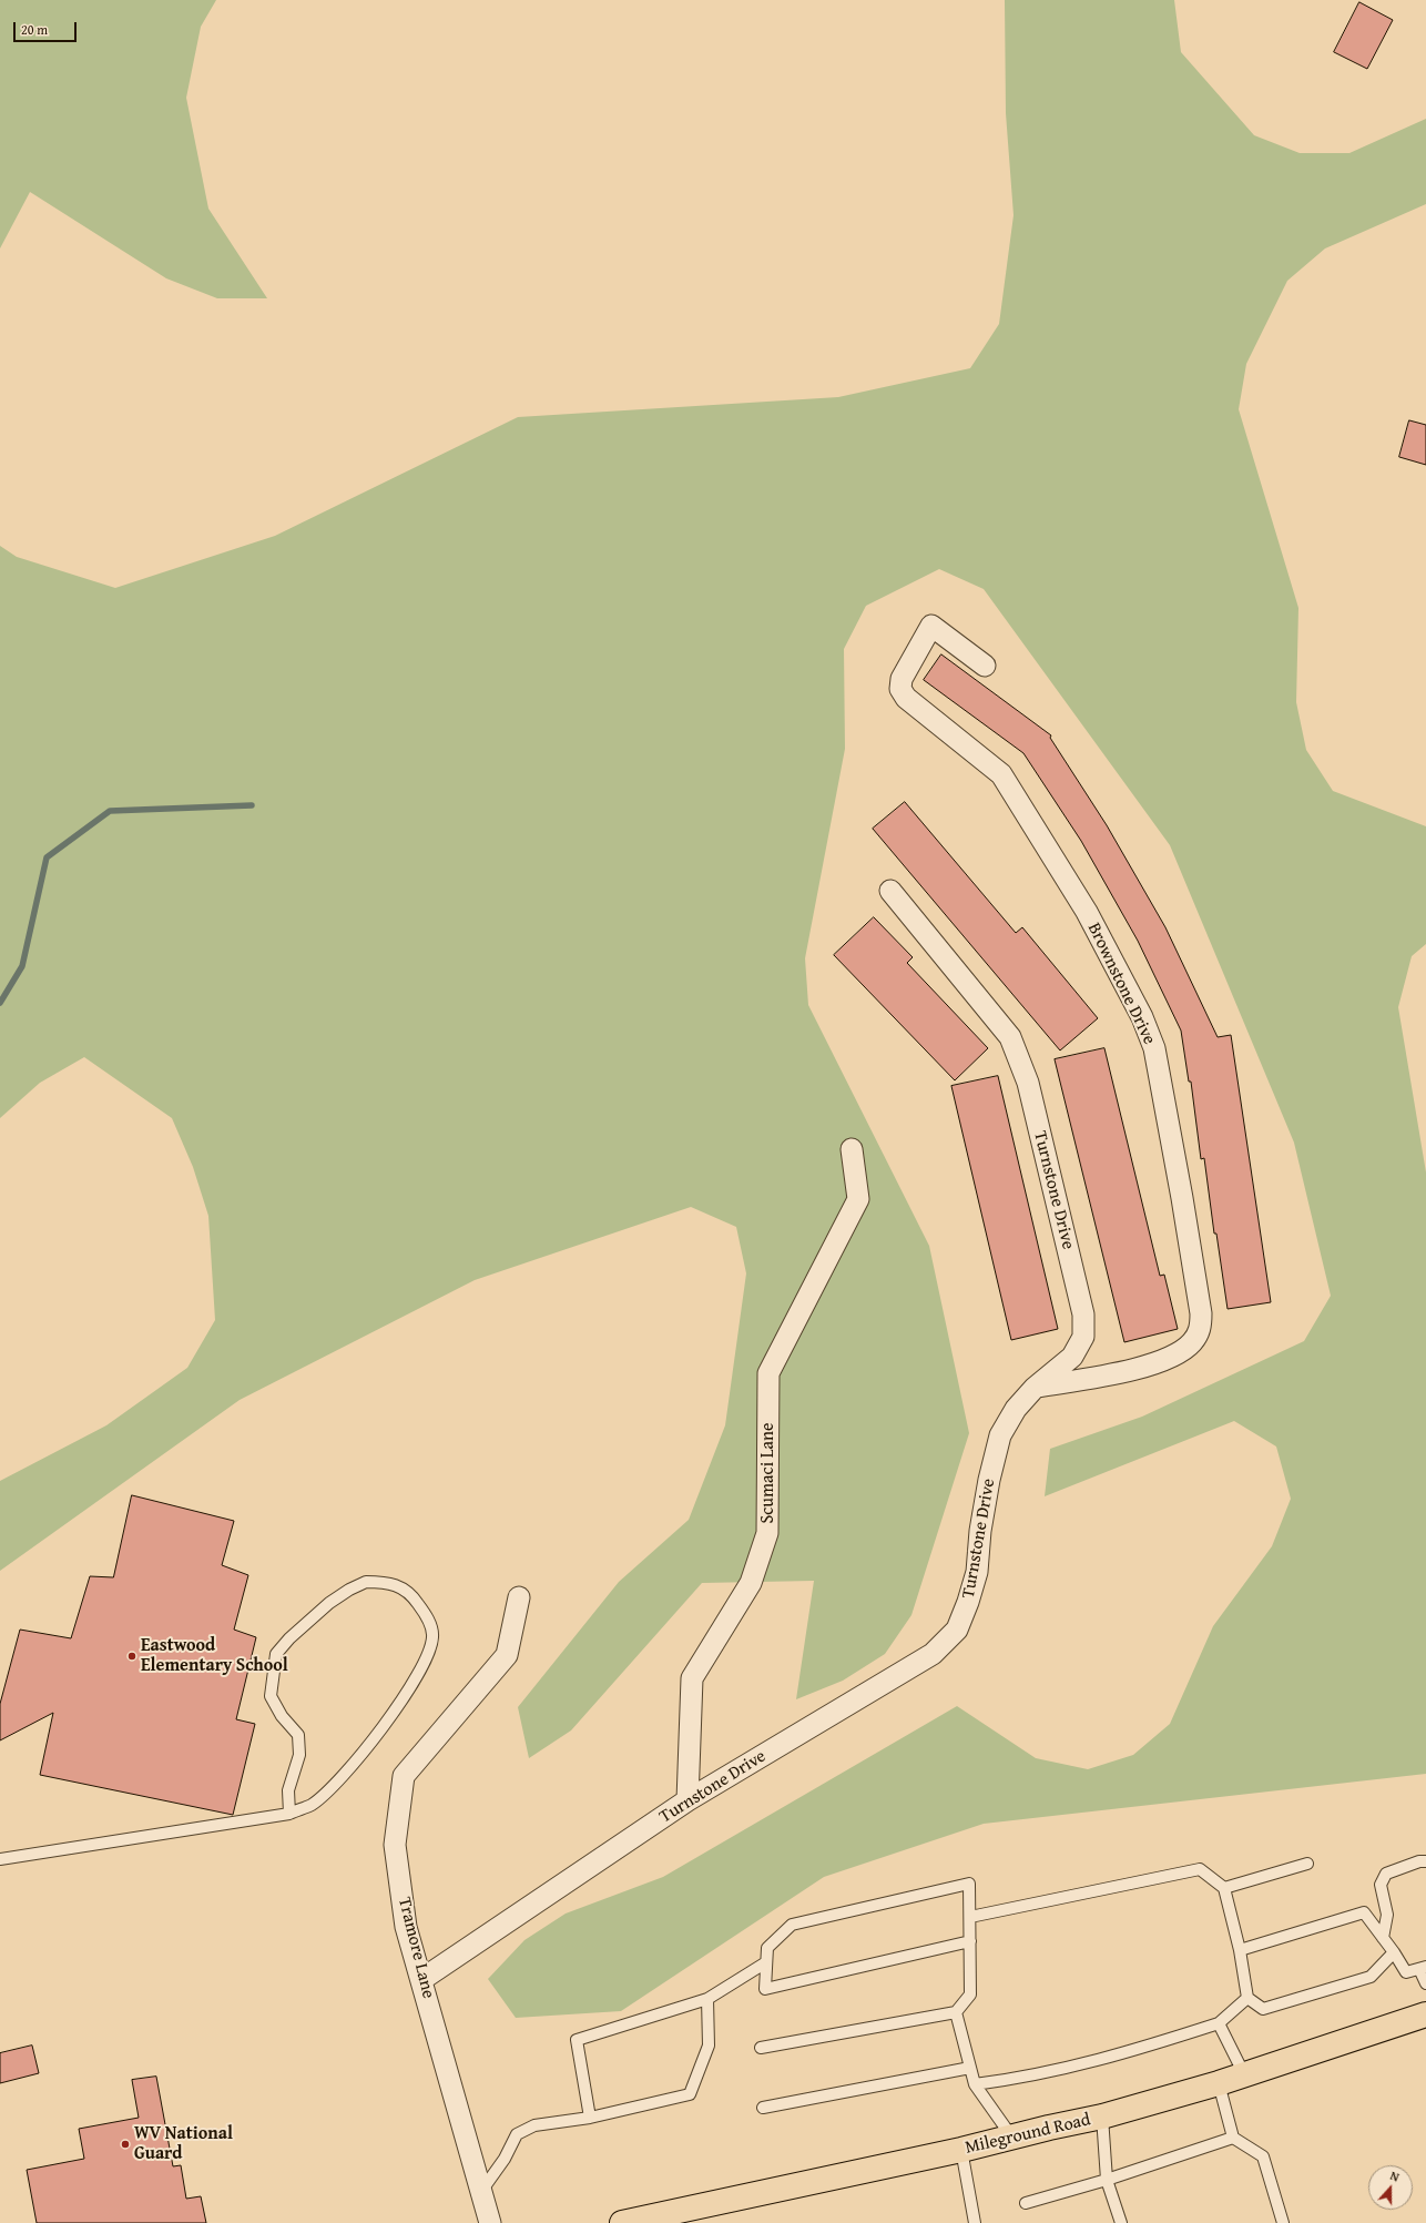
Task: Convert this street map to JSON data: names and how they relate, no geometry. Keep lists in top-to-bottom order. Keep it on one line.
{"streets":{"main road":["Mileground Road"],"street":["Brownstone Drive","Turnstone Drive","Scumaci Lane","Tramore Lane"]},"crossings":[["Brownstone Drive","Turnstone Drive"],["Turnstone Drive","Scumaci Lane"],["Turnstone Drive","Tramore Lane"]],"places":["Eastwood Elementary School","WV National Guard"],"scale_bar":"20 m","north":"top"}
